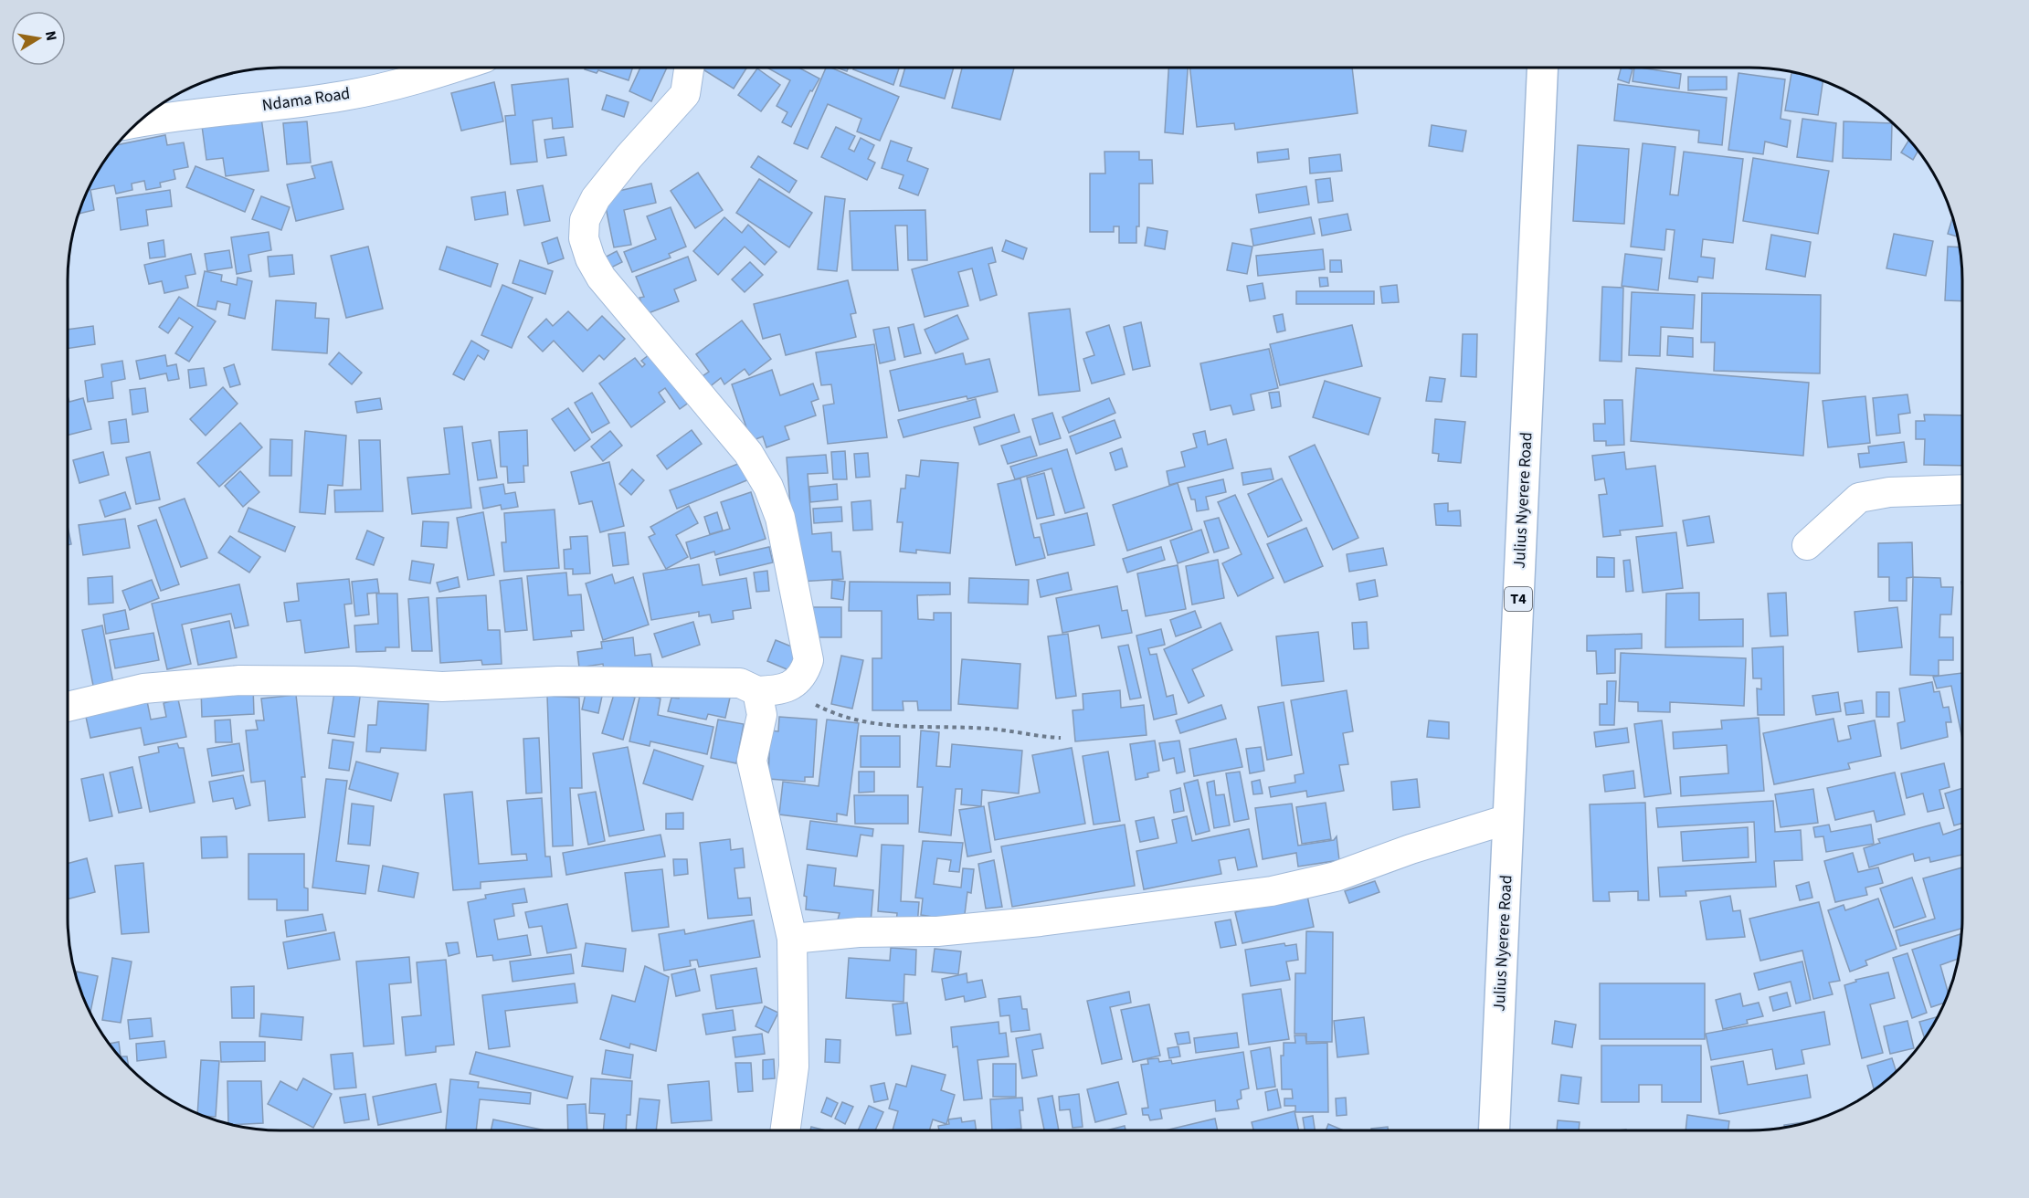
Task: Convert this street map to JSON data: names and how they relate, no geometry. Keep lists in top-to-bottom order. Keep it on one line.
{"streets":{"highway":["Julius Nyerere Road","T4"],"street":["Ndama Road"]},"north":"right"}
